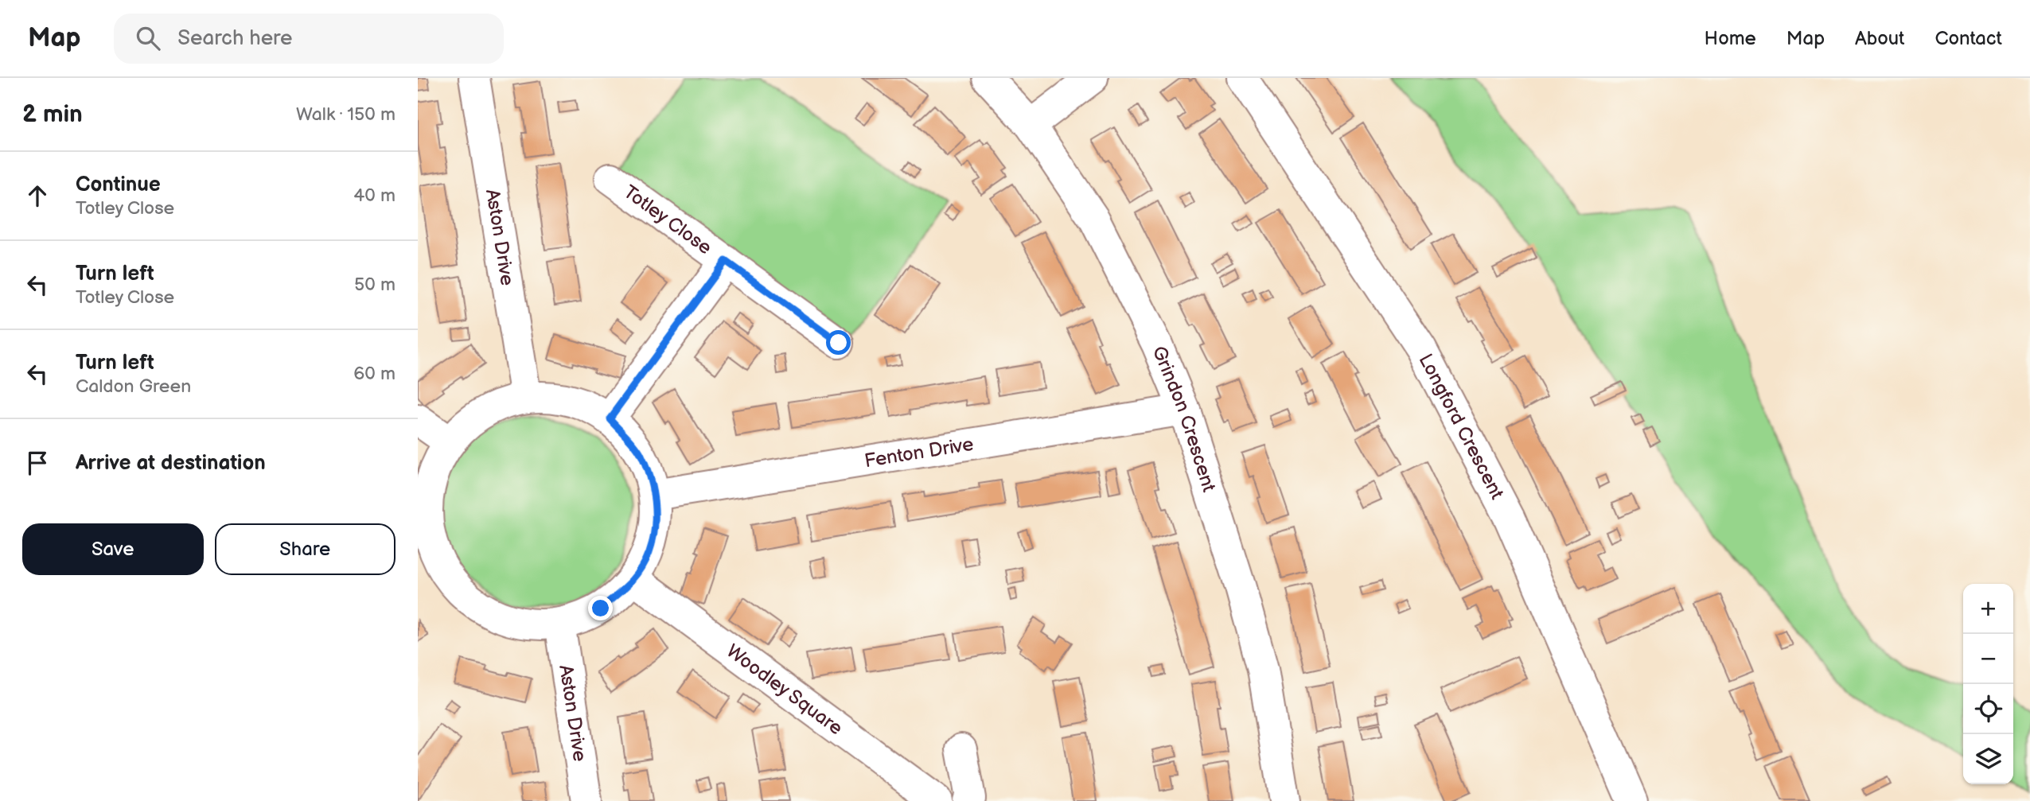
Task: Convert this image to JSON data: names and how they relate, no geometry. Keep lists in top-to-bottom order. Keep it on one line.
{"streets":{"street":["Totley Close","Aston Drive","Grindon Crescent","Longford Crescent","Fenton Drive","Woodley Square"]},"crossings":[["Grindon Crescent","Fenton Drive"]],"page":{"header":"Map","search":"Search here","nav":["Home","Map","About","Contact"],"heading":["2 min","Walk · 150 m"],"list":[["Continue","Totley Close","40 m"],["Turn left","Totley Close","50 m"],["Turn left","Caldon Green","60 m"],"Arrive at destination"],"buttons":["Save","Share"],"map_buttons":["+","−"]}}
